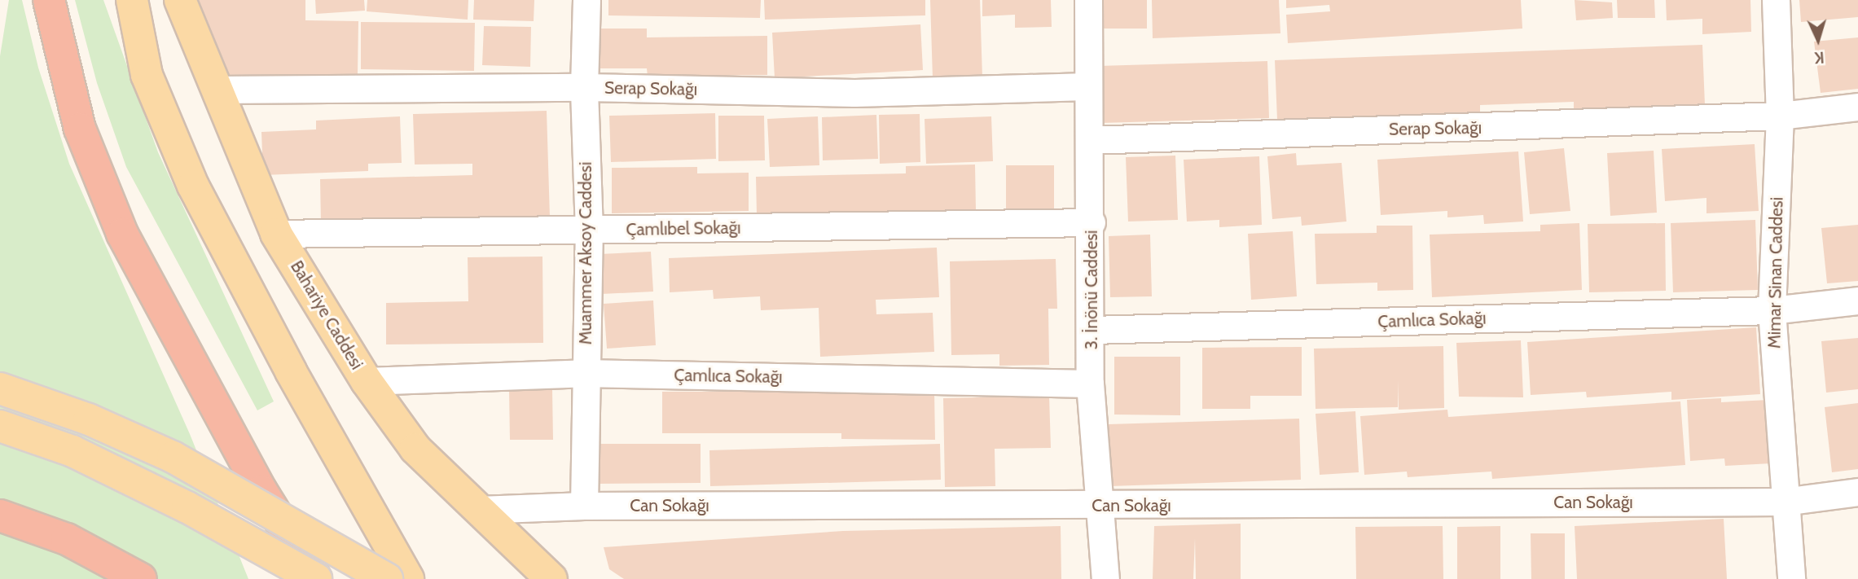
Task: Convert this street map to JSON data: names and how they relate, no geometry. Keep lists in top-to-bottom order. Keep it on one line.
{"streets":{"main road":["Bahariye Caddesi"],"street":["Serap Sokağı","Çamlıbel Sokağı","Muammer Aksoy Caddesi","Mimar Sinan Caddesi","3. İnönü Caddesi","Çamlıca Sokağı","Can Sokağı"]},"crossings":[["Serap Sokağı","Muammer Aksoy Caddesi"],["Serap Sokağı","Mimar Sinan Caddesi"],["Serap Sokağı","3. İnönü Caddesi"],["Serap Sokağı","Bahariye Caddesi"],["Çamlıbel Sokağı","Muammer Aksoy Caddesi"],["Çamlıbel Sokağı","3. İnönü Caddesi"],["Çamlıbel Sokağı","Bahariye Caddesi"],["Muammer Aksoy Caddesi","Çamlıca Sokağı"],["Muammer Aksoy Caddesi","Can Sokağı"],["Mimar Sinan Caddesi","Çamlıca Sokağı"],["Mimar Sinan Caddesi","Can Sokağı"],["3. İnönü Caddesi","Çamlıca Sokağı"],["3. İnönü Caddesi","Can Sokağı"],["Bahariye Caddesi","Çamlıca Sokağı"],["Bahariye Caddesi","Can Sokağı"]],"north":"bottom"}
